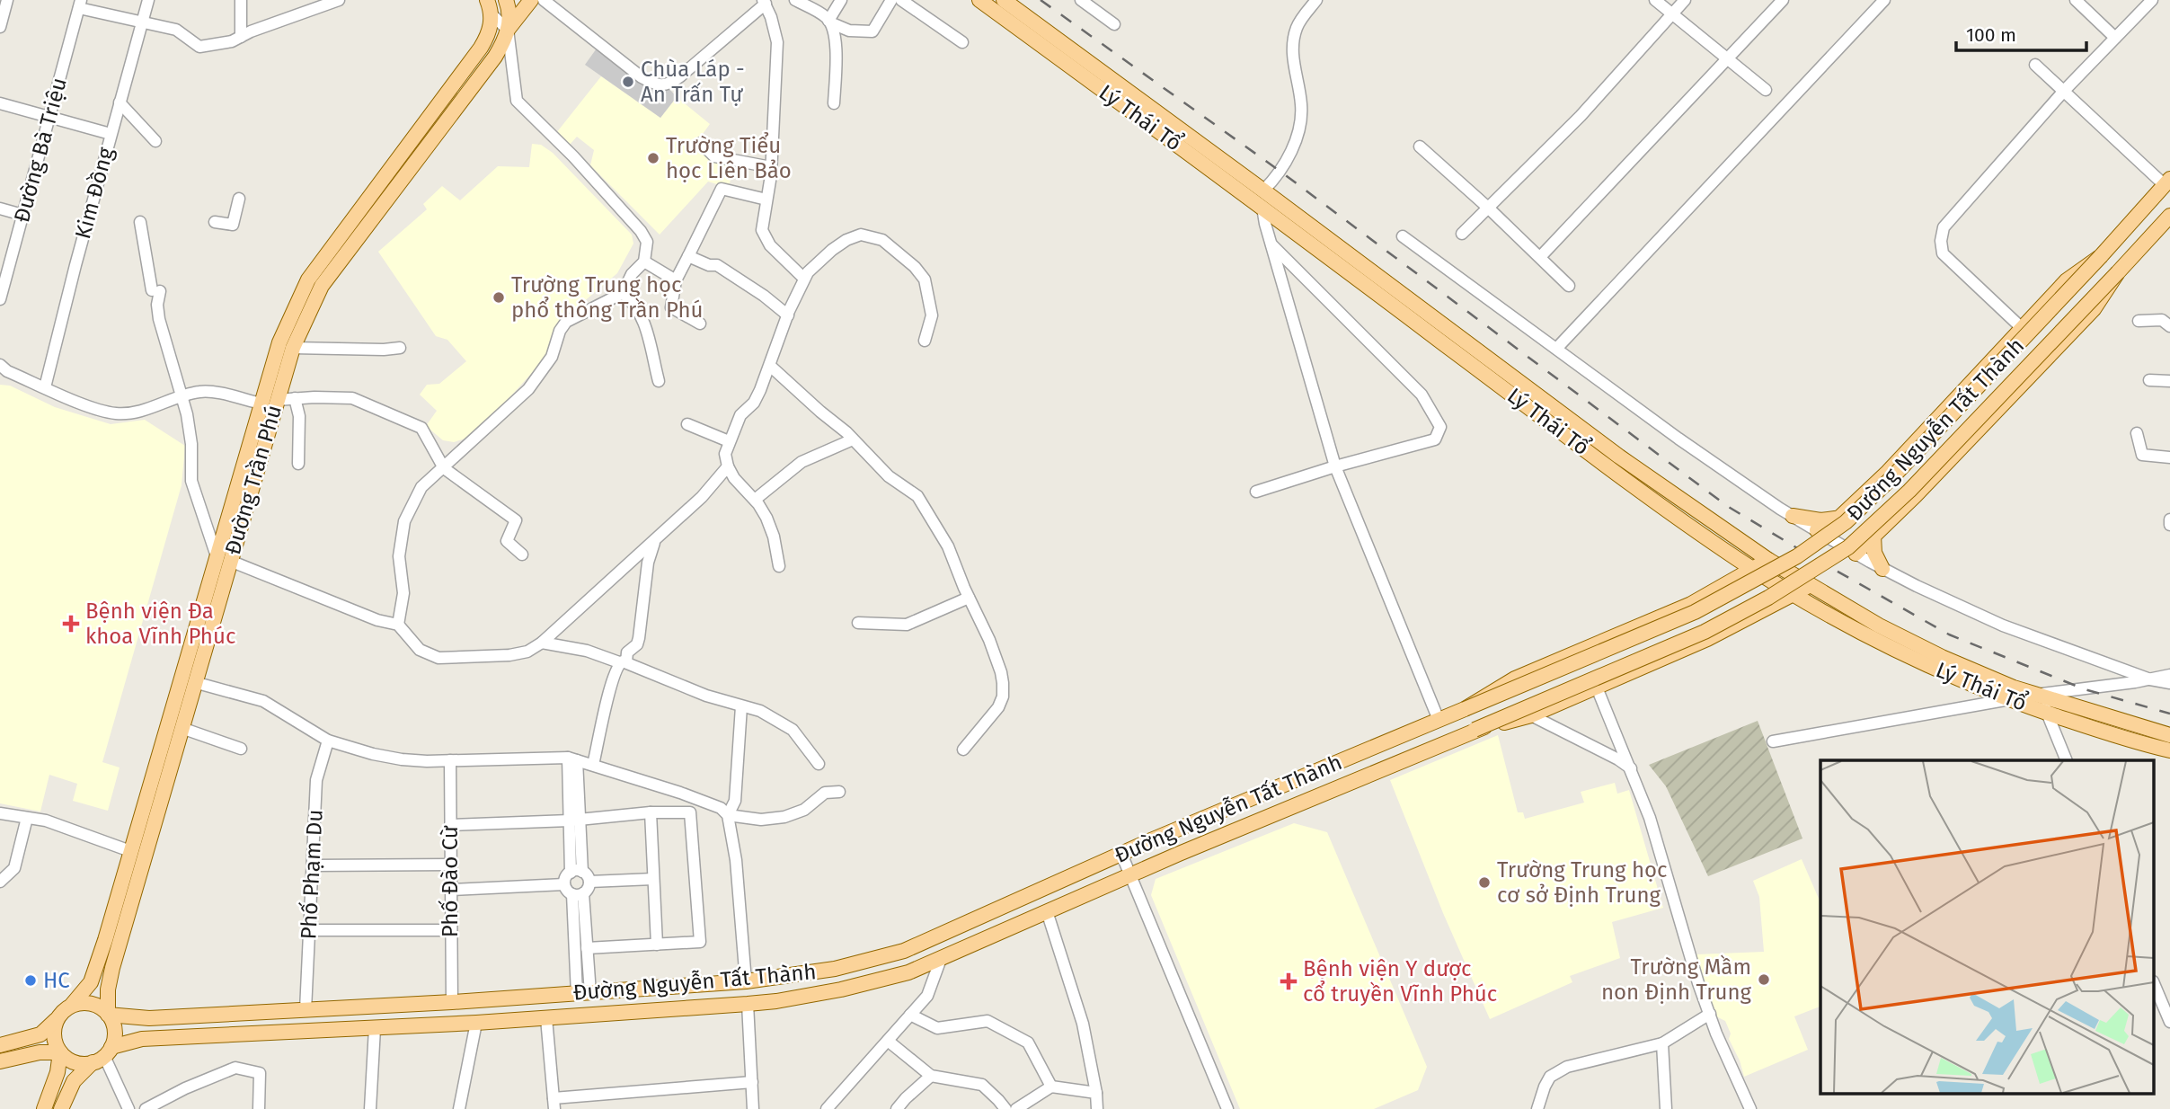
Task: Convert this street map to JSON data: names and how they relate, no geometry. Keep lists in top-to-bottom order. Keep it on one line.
{"streets":{"main road":["Lý Thái Tổ","Đường Nguyễn Tất Thành","Đường Trần Phú"],"street":["Đường Bà Triệu","Kim Đồng","Phố Phạm Du","Phố Đào Cừ"]},"crossings":[["Đường Nguyễn Tất Thành","Đường Trần Phú"],["Đường Nguyễn Tất Thành","Phố Phạm Du"],["Đường Nguyễn Tất Thành","Phố Đào Cừ"]],"places":{"other":["Chùa Láp - An Trấn Tự","Trường Tiểu học Liên Bảo","Trường Trung học phổ thông Trần Phú","Trường Trung học cơ sở Định Trung","Trường Mầm non Định Trung","HC"],"health":["Bệnh viện Đa khoa Vĩnh Phúc","Bệnh viện Y dược cổ truyền Vĩnh Phúc"]},"scale_bar":"100 m"}
